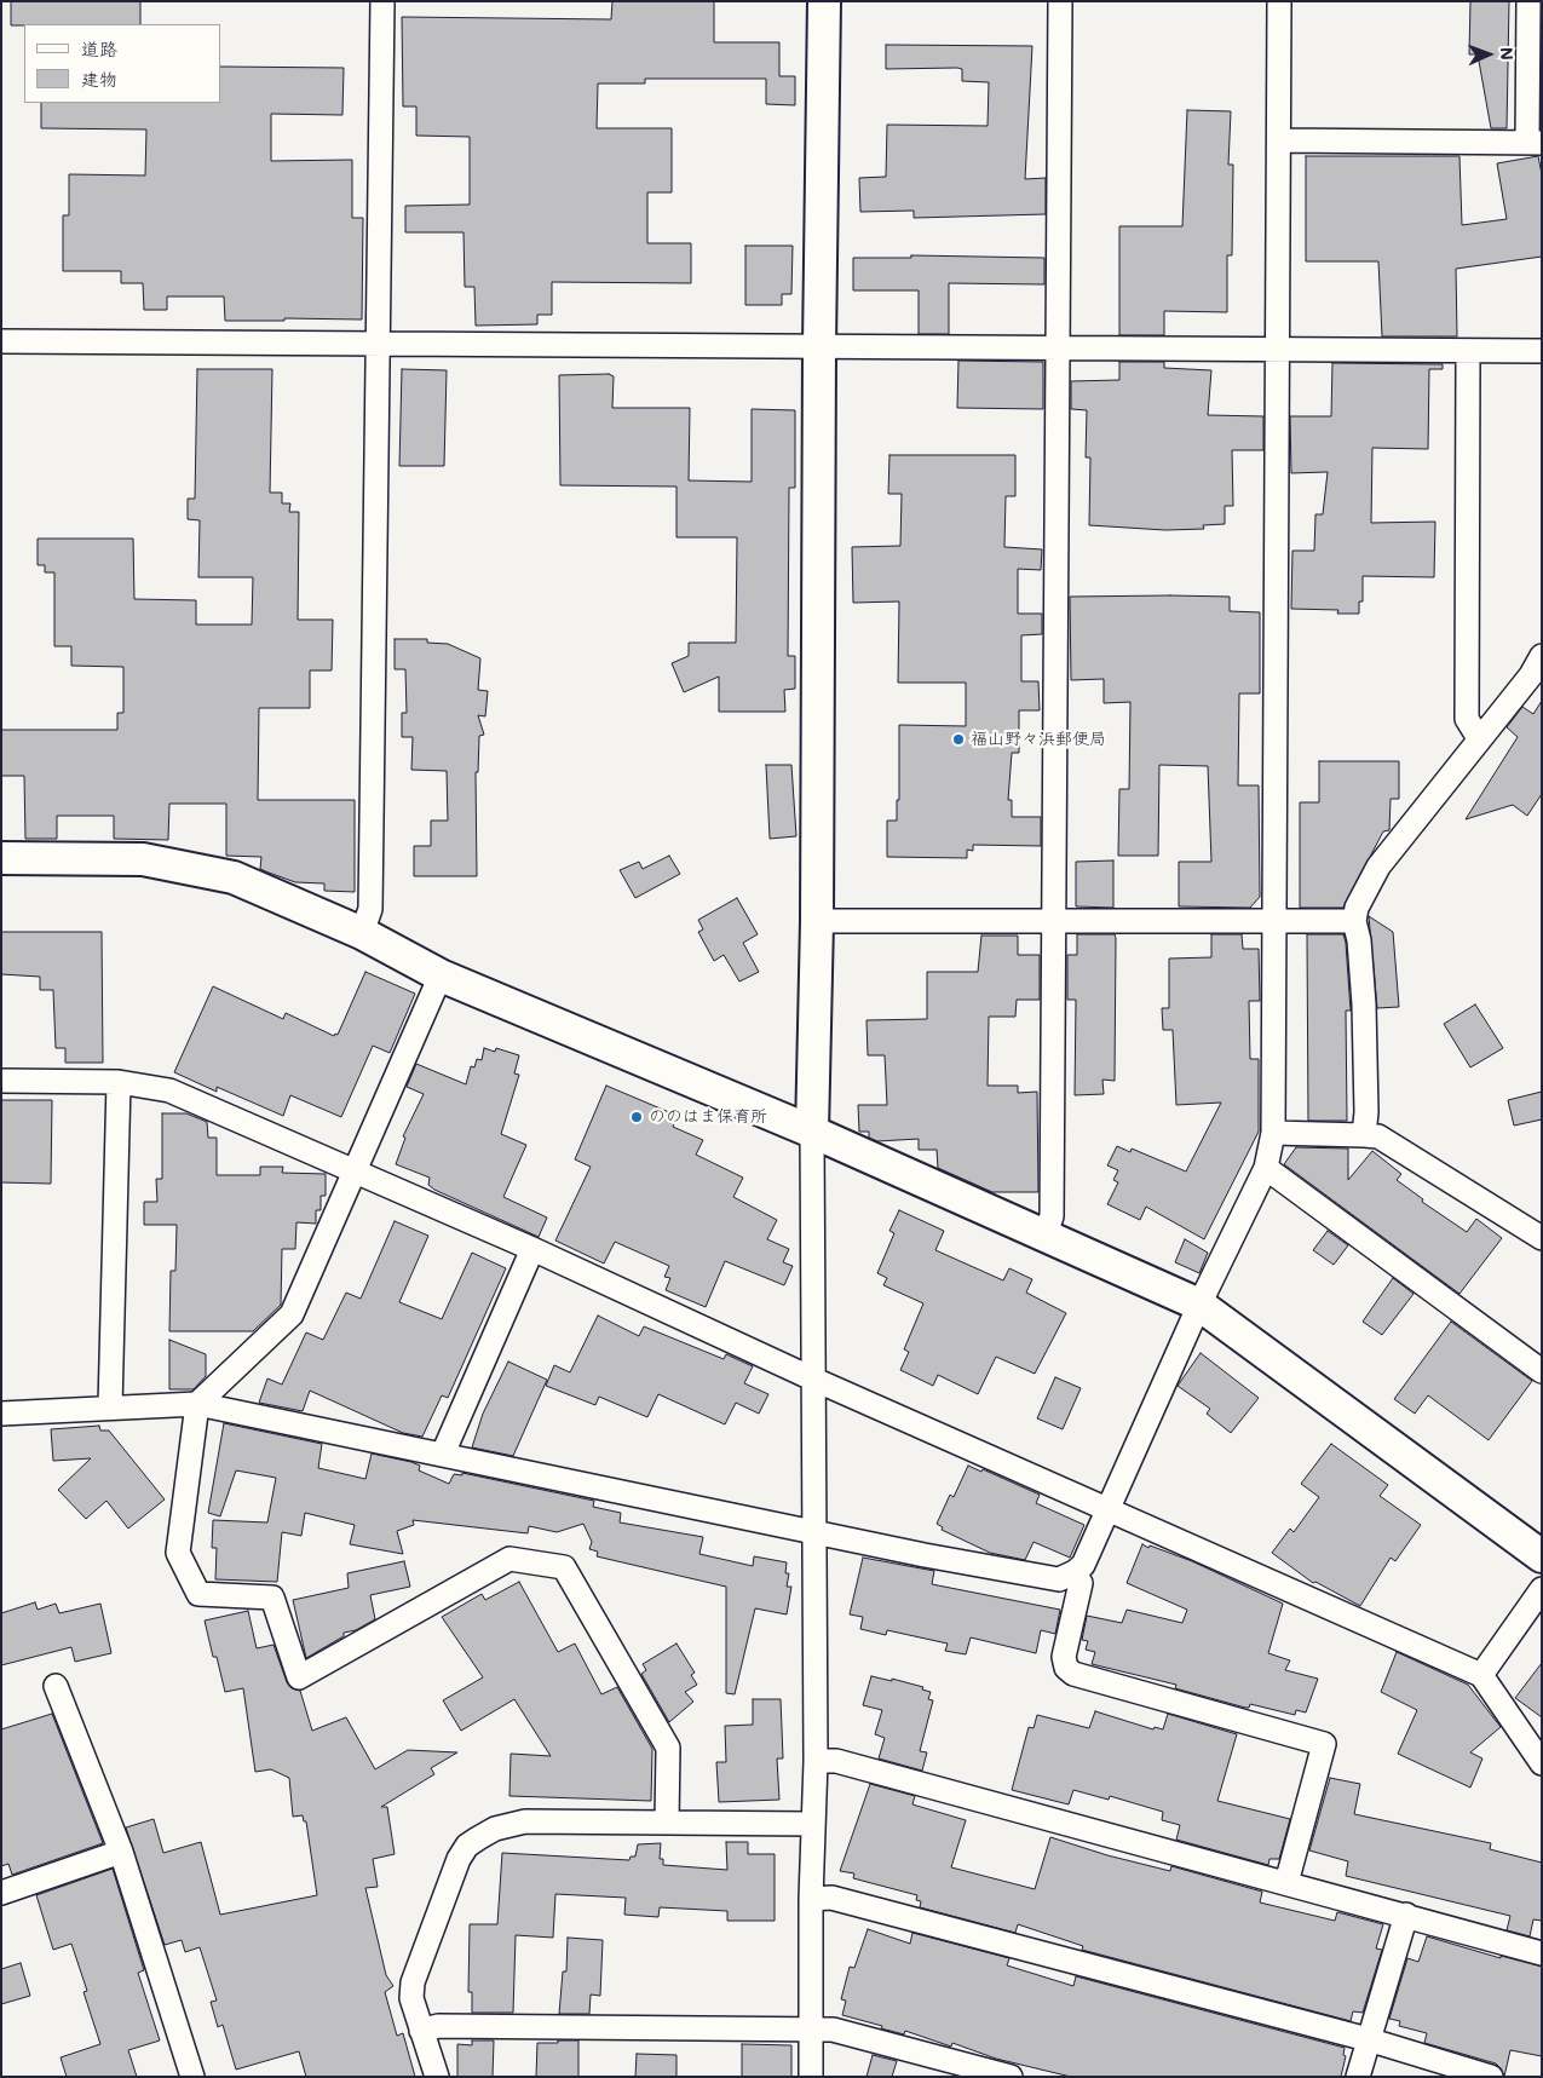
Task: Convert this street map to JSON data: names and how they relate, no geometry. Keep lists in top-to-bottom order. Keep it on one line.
{"places":["福山野々浜郵便局","ののはま保育所"],"legend":["道路","建物"],"north":"right"}
